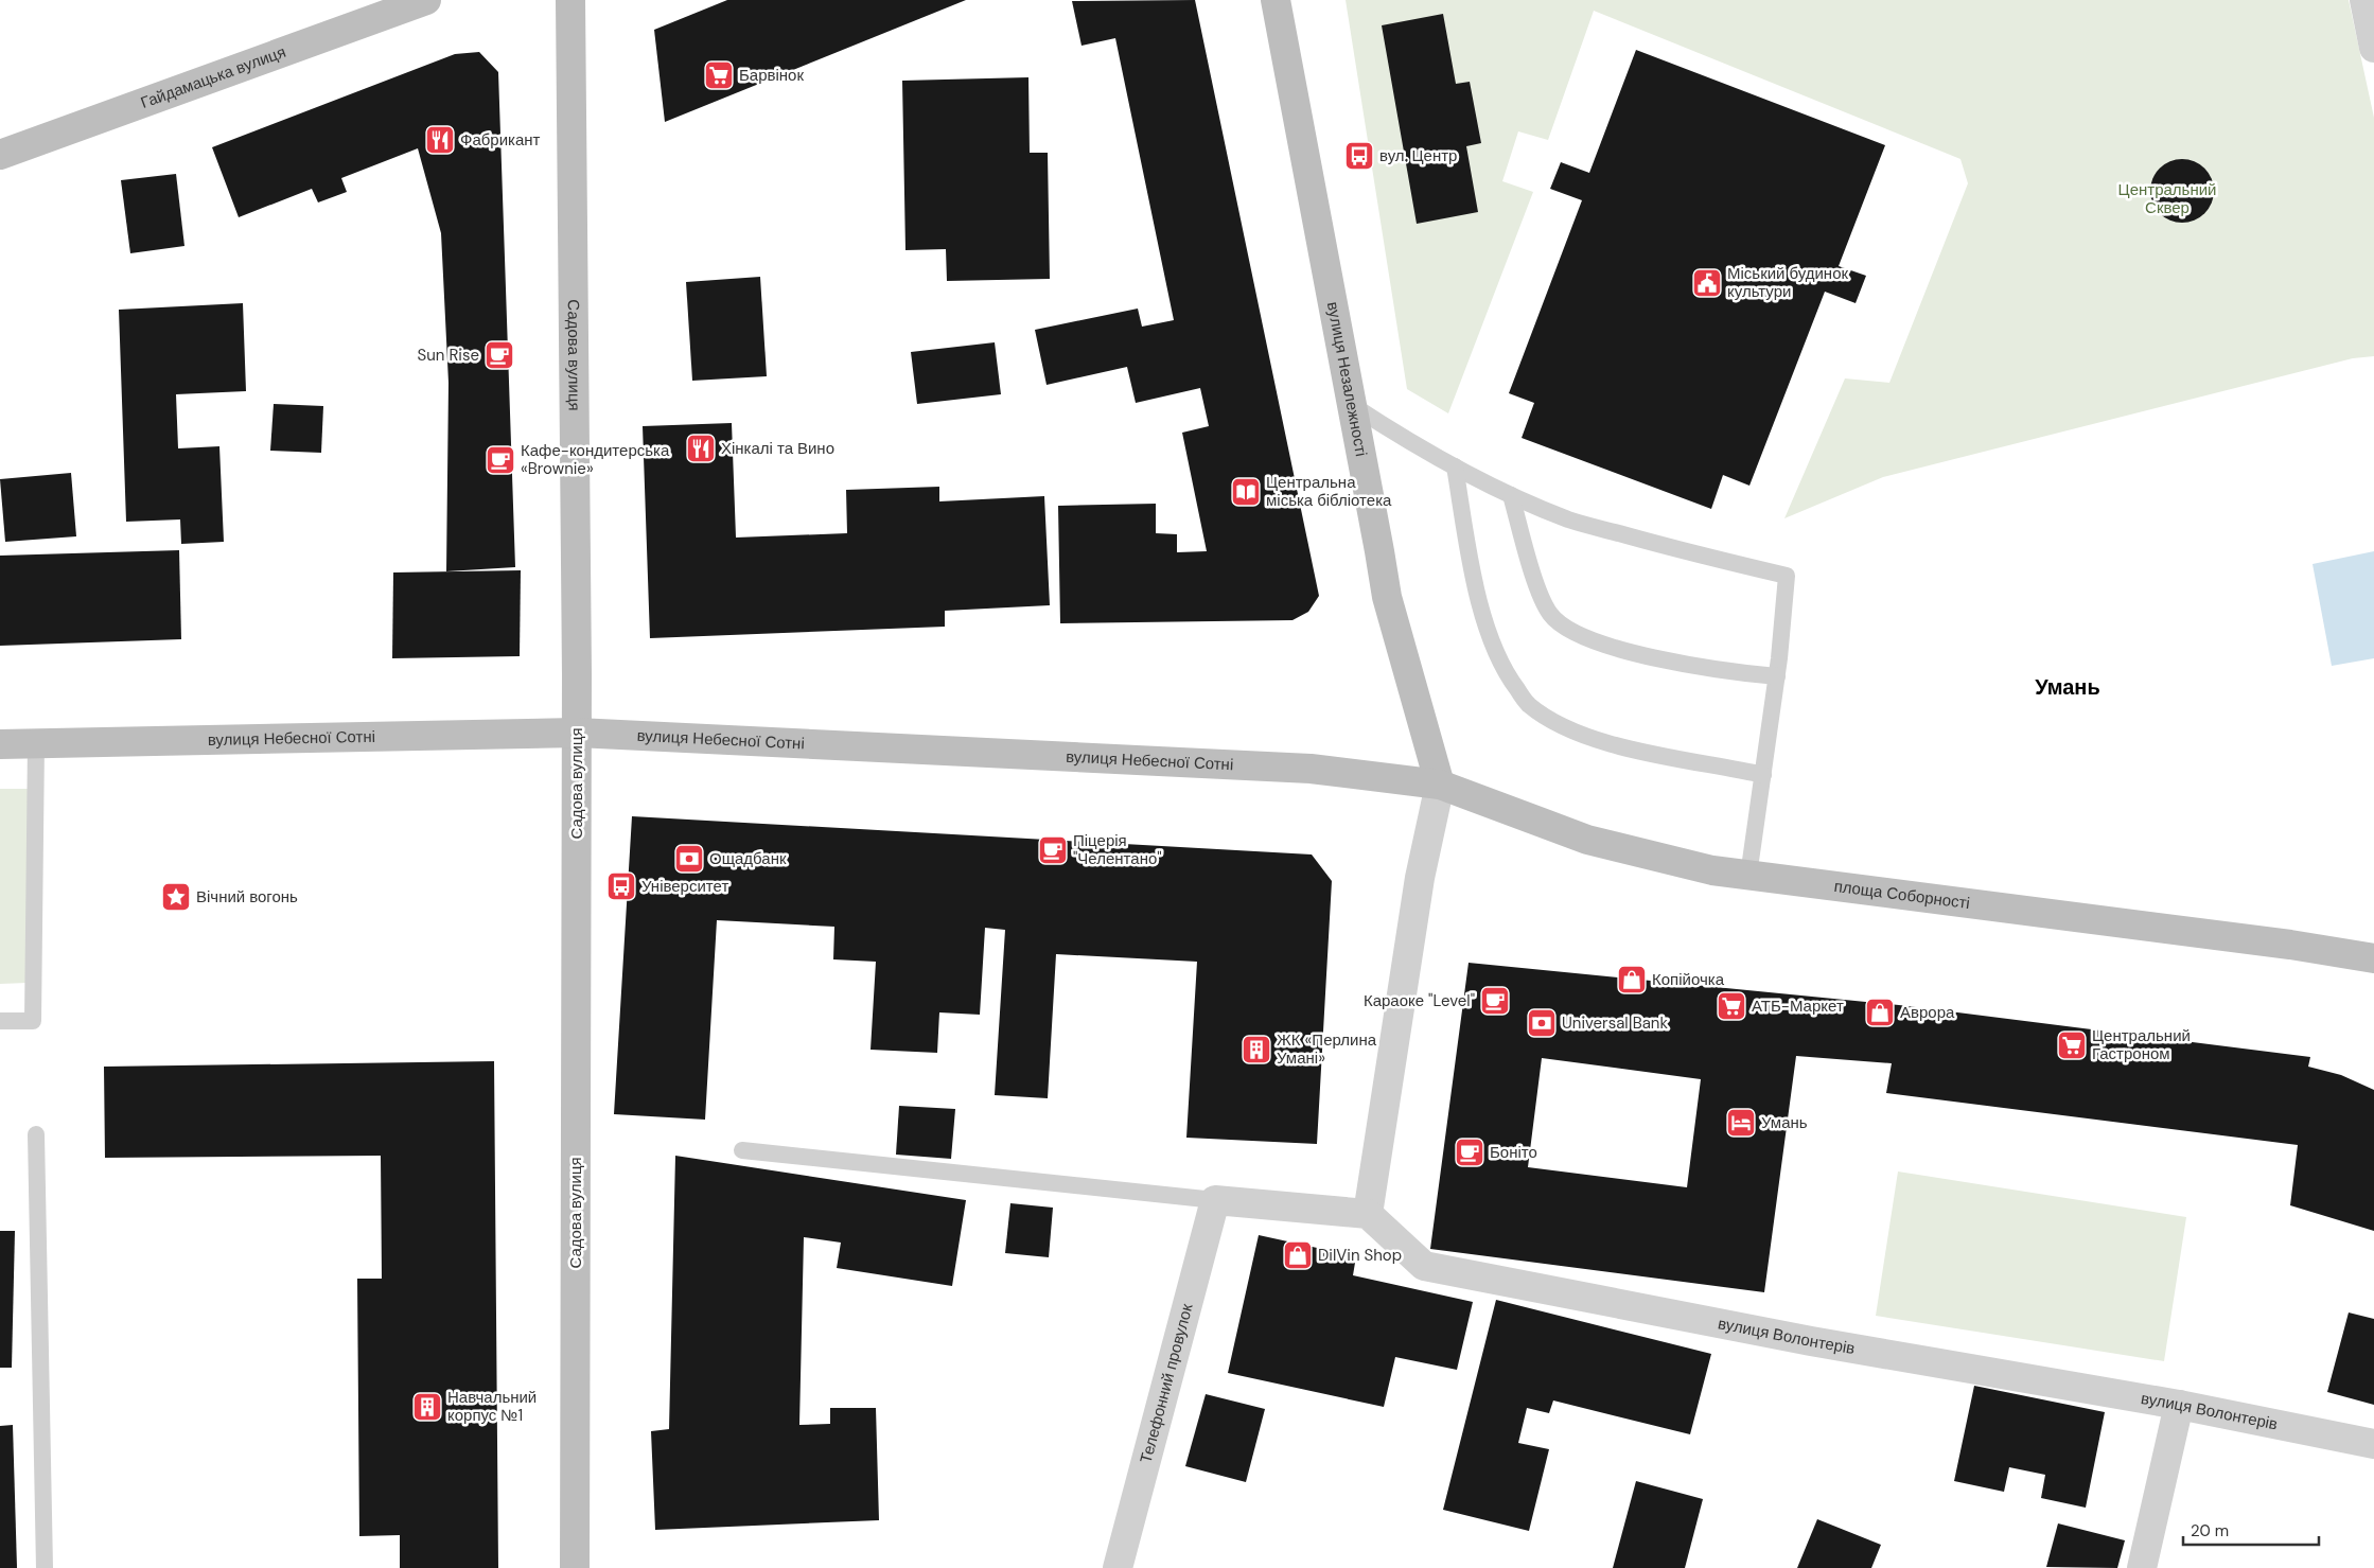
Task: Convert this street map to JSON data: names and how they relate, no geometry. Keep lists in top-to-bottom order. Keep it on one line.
{"streets":{"main road":["Гайдамацька вулиця","Садова вулиця","вулиця Незалежності","вулиця Небесної Сотні","площа Соборності"],"street":["вулиця Волонтерів","Телефонний провулок"]},"crossings":[["Садова вулиця","вулиця Небесної Сотні"],["вулиця Незалежності","вулиця Небесної Сотні"],["вулиця Незалежності","площа Соборності"],["вулиця Небесної Сотні","площа Соборності"]],"districts":["Умань"],"parks":["Центральний Сквер"],"places":{"supermarket":["Барвінок","АТБ-Маркет","Центральний Гастроном"],"restaurant":["Фабрикант","Хінкалі та Вино"],"bus stop":["вул. Центр","Університет"],"public building":["Міський будинок культури"],"cafe":["Sun Rise","Кафе-кондитерська «Brownie»","Піцерія \"Челентано\"","Караоке \"Level\"","Боніто"],"library":["Центральна міська бібліотека"],"bank":["Ощадбанк","Universal Bank"],"place":["Вічний вогонь"],"shop":["Копійочка","Аврора","DilVin Shop"],"building":["ЖК «Перлина Умані»","Навчальний корпус №1"],"hotel":["Умань"]},"scale_bar":"20 m"}
